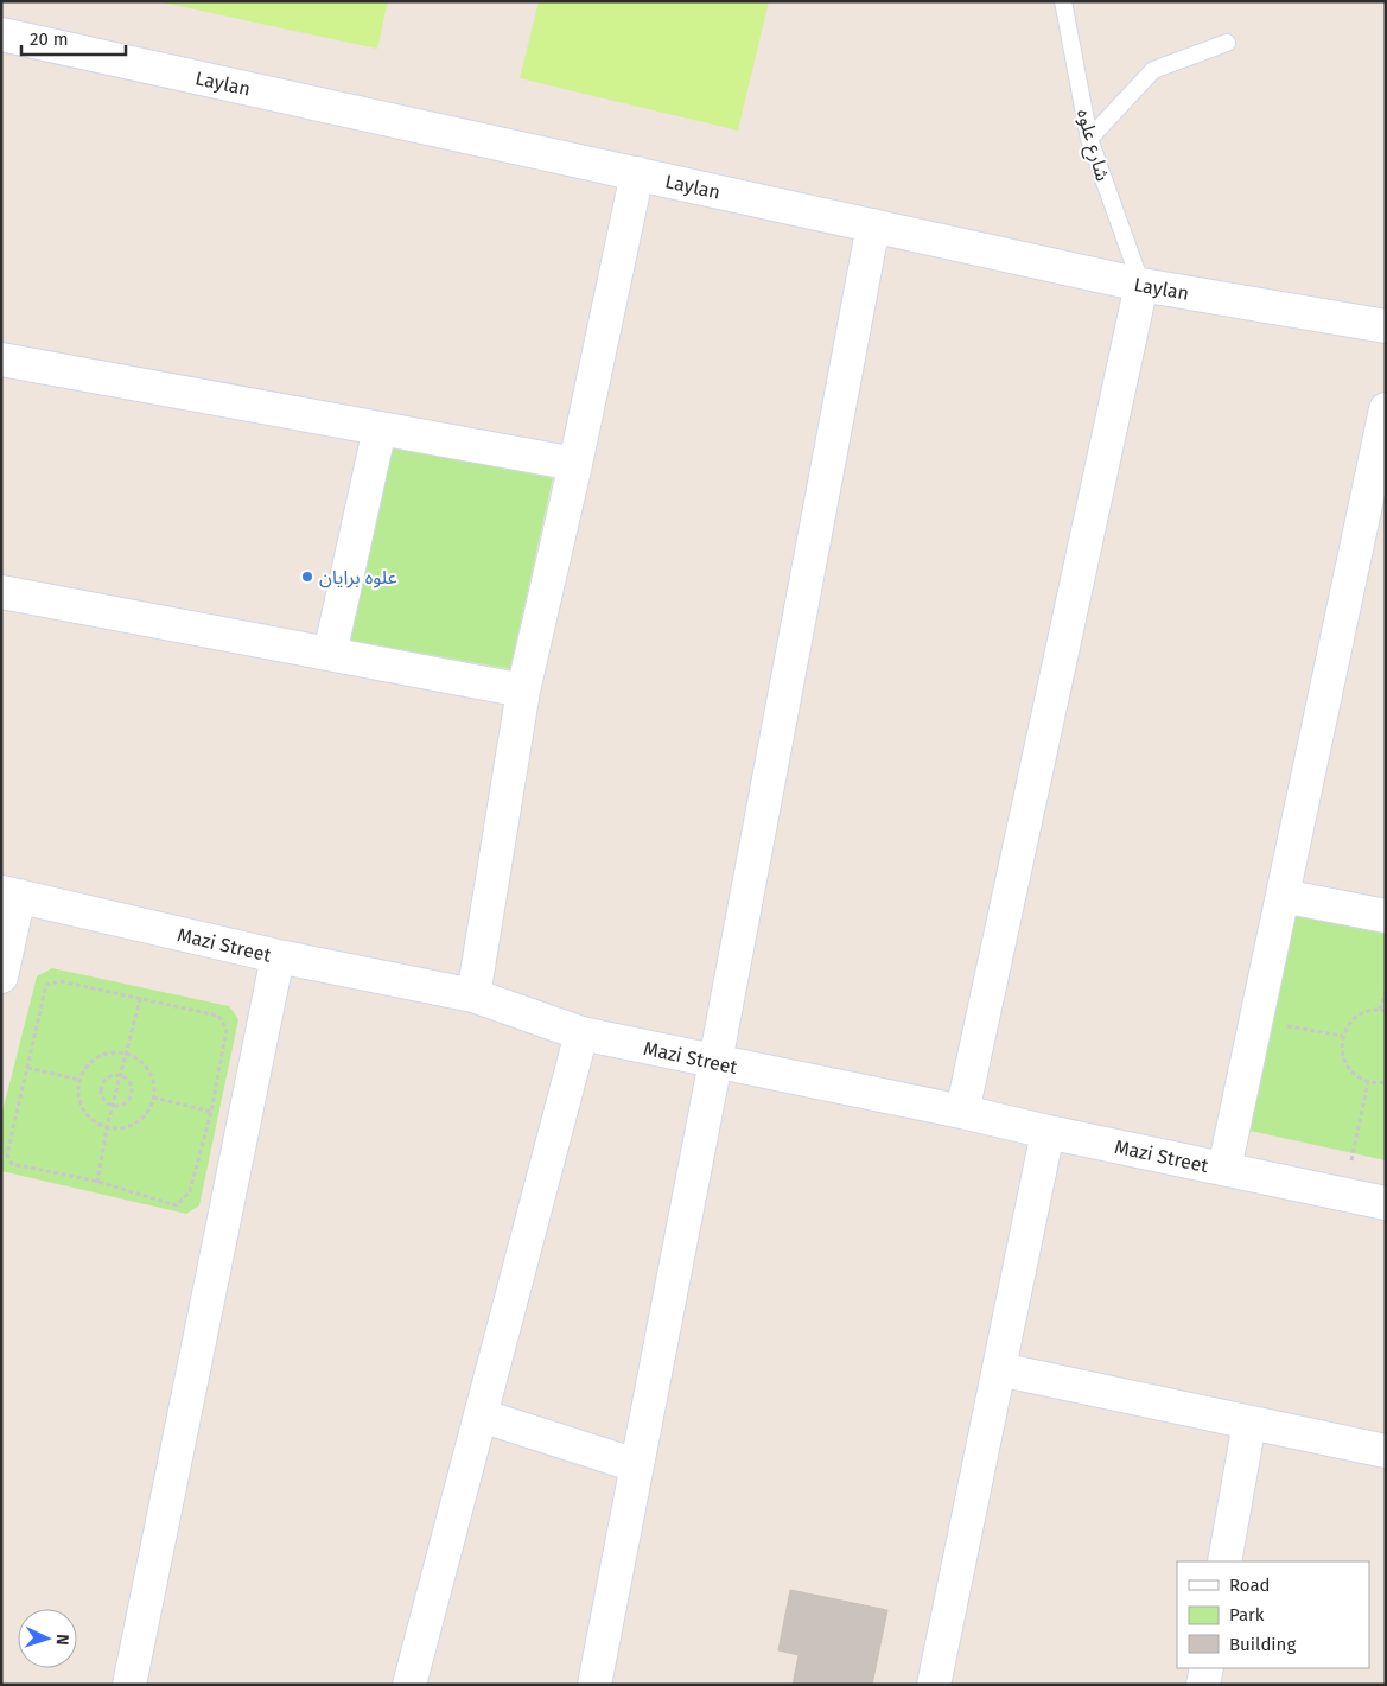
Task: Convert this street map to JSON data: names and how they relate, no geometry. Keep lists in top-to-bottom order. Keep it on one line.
{"streets":{"street":["Laylan","Mazi Street"],"lane":["شارع علوه"]},"crossings":[["Laylan","شارع علوه"]],"places":["علوه برايان"],"legend":["Road","Park","Building"],"scale_bar":"20 m","north":"right"}
